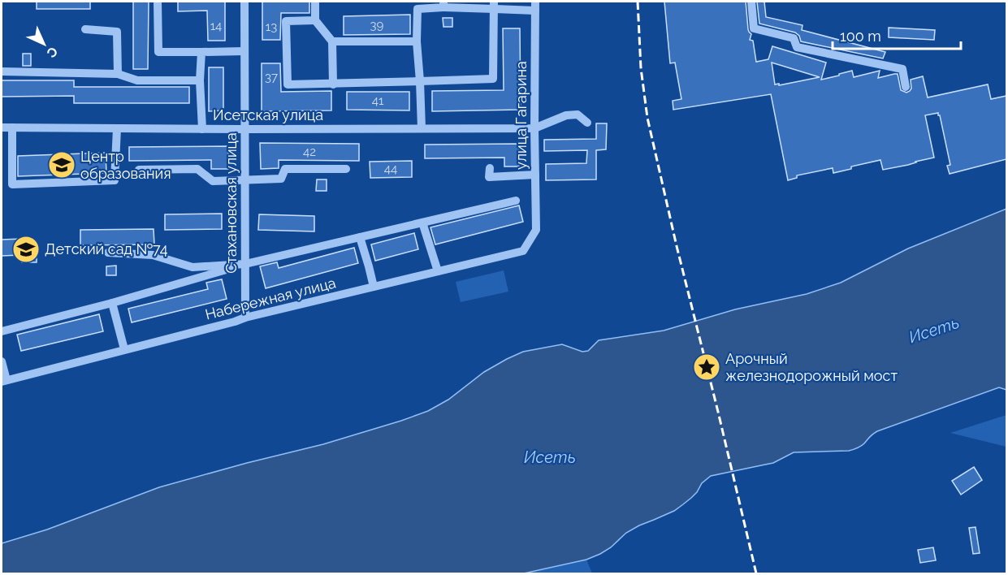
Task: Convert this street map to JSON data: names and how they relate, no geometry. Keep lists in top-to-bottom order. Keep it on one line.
{"streets":{"street":["Исетская улица","улица Гагарина","Стахановская улица","Набережная улица"]},"crossings":[["Исетская улица","улица Гагарина"],["Исетская улица","Стахановская улица"],["улица Гагарина","Набережная улица"],["Стахановская улица","Набережная улица"]],"water":["Исеть"],"places":{"school or university":["Центр образования","Детский сад №74"],"place":["Арочный железнодорожный мост"]},"house_numbers":["39","14","13","37","41","42","44"],"scale_bar":"100 m","north":"bottom right"}
